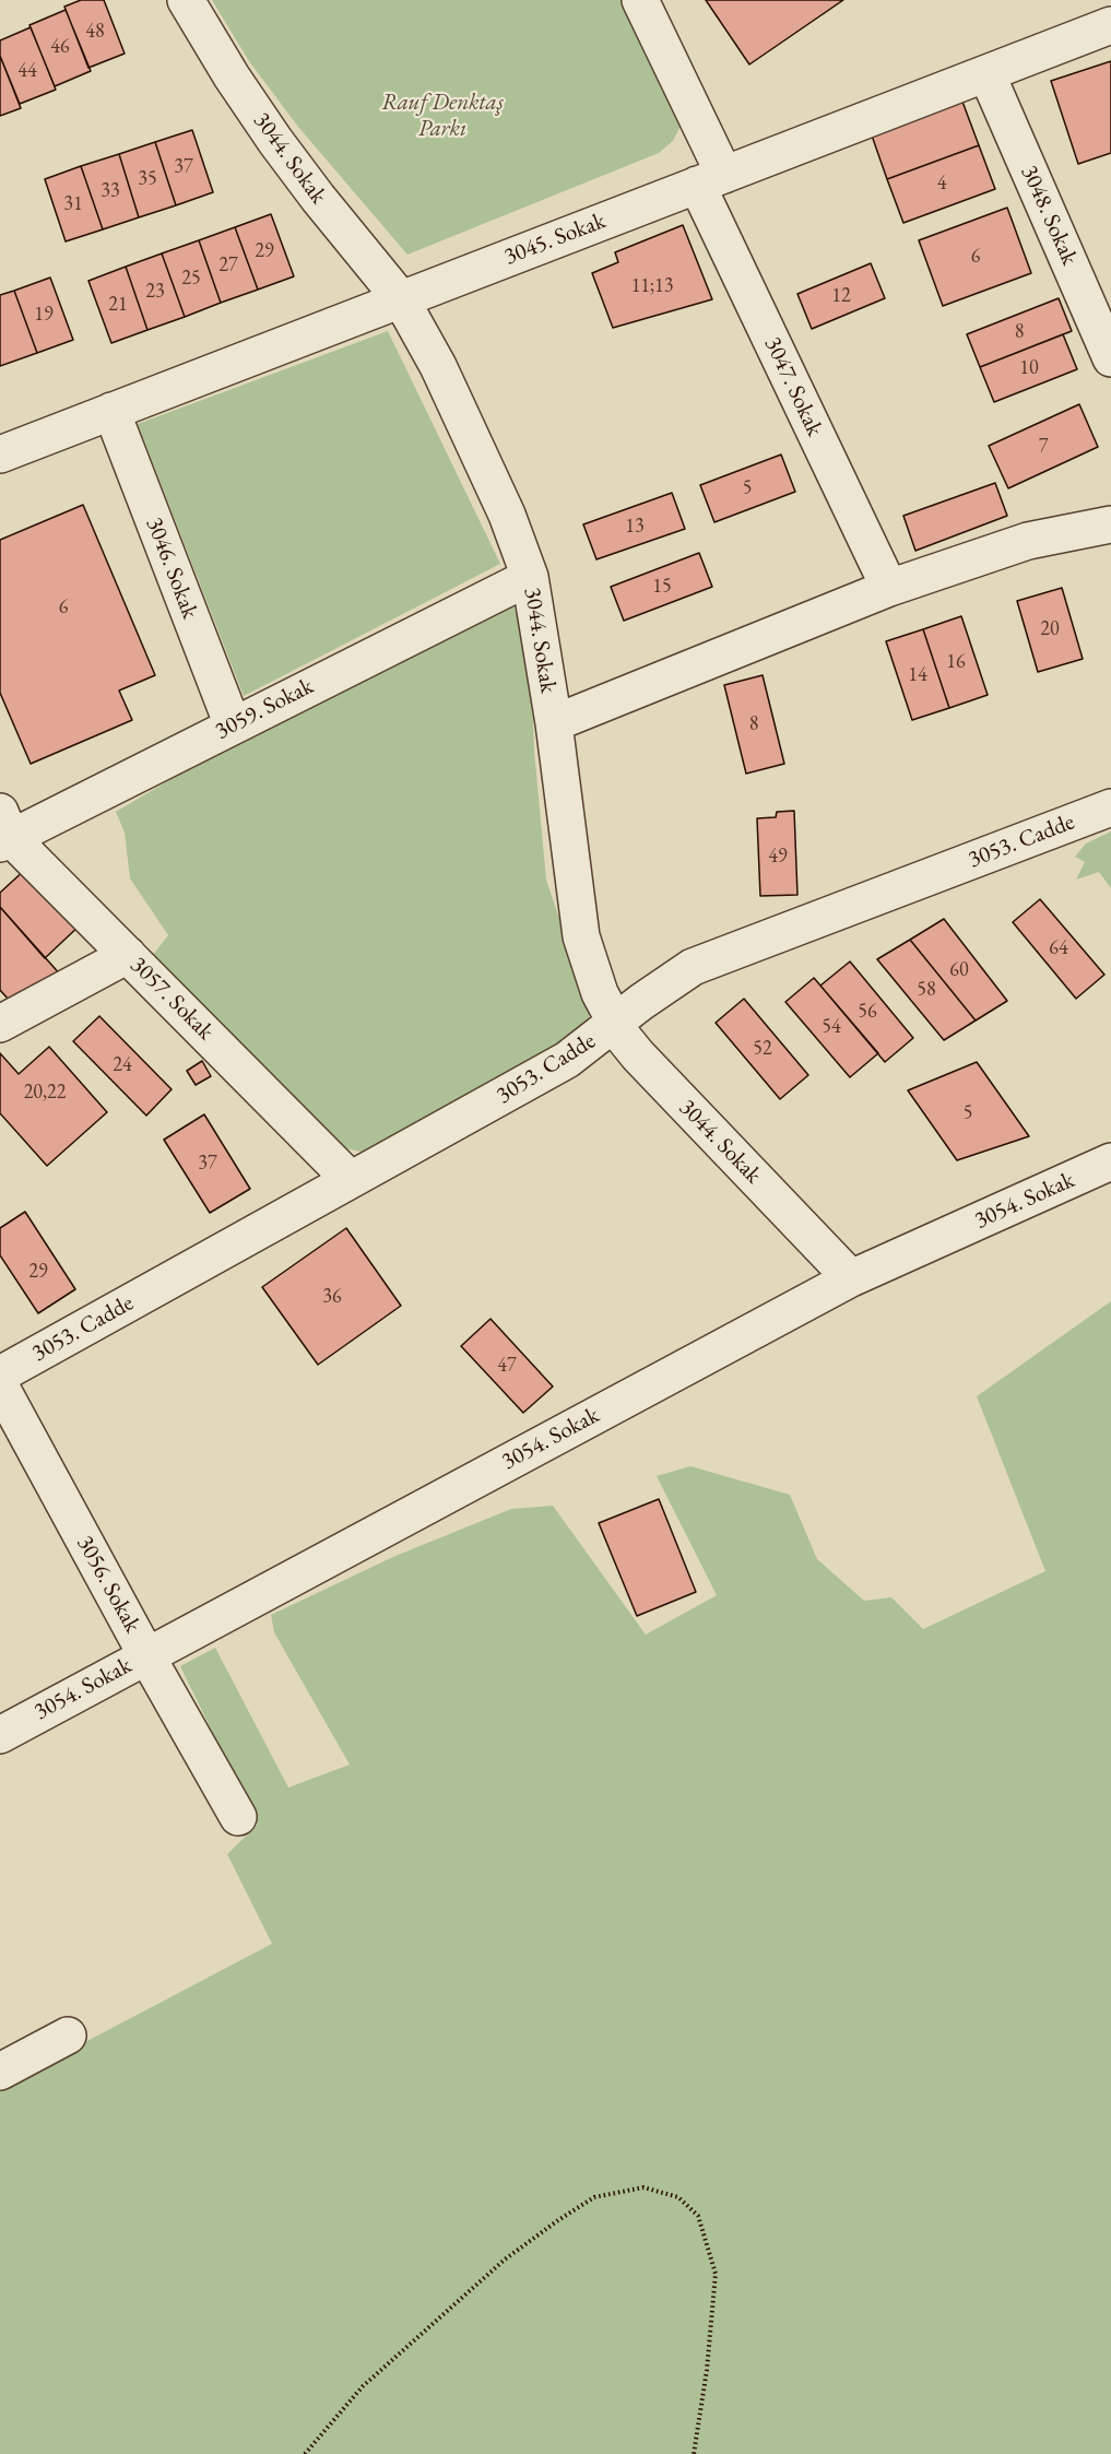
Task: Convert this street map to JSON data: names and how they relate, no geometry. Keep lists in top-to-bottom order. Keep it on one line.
{"streets":{"street":["3044. Sokak","3048. Sokak","3045. Sokak","3047. Sokak","3046. Sokak","3059. Sokak","3053. Cadde","3057. Sokak","3054. Sokak","3056. Sokak"]},"crossings":[["3044. Sokak","3045. Sokak"],["3044. Sokak","3059. Sokak"],["3044. Sokak","3053. Cadde"],["3044. Sokak","3054. Sokak"],["3048. Sokak","3045. Sokak"],["3045. Sokak","3047. Sokak"],["3045. Sokak","3046. Sokak"],["3046. Sokak","3059. Sokak"],["3059. Sokak","3057. Sokak"],["3053. Cadde","3057. Sokak"],["3054. Sokak","3056. Sokak"]],"parks":["Rauf Denktaş Parkı"],"house_numbers":["48","46","44","37","35","4","33","31","29","6","27","25","11;13","23","12","21","19","8","10","7","5","13","15","6","20","16","14","8","49","64","60","58","56","54","52","24","20,22","5","37","29","36","47"]}
